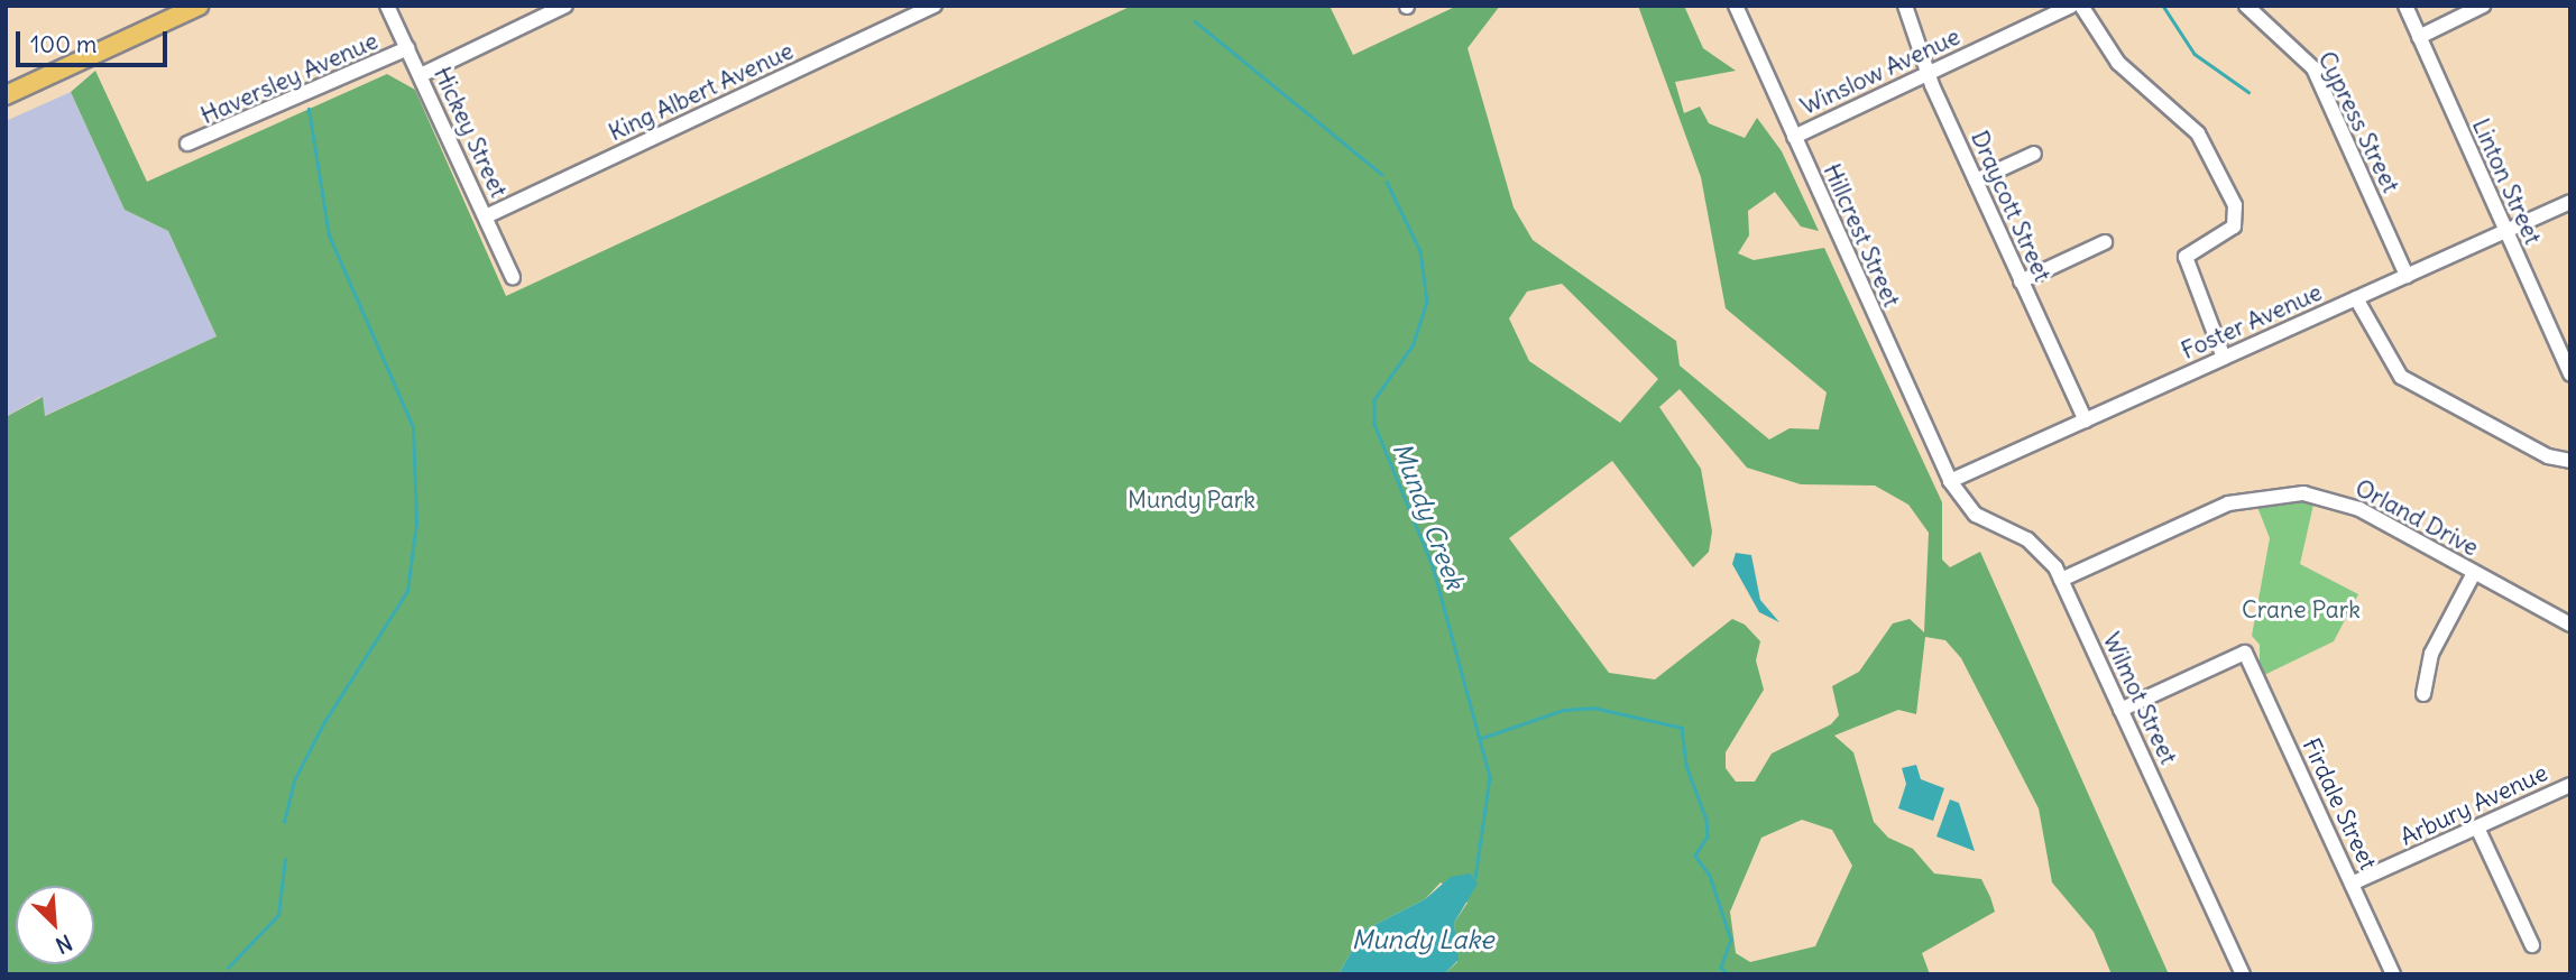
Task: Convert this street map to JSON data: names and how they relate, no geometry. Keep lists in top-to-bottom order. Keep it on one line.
{"streets":{"street":["Winslow Avenue","Haversley Avenue","King Albert Avenue","Cypress Street","Hickey Street","Linton Street","Draycott Street","Hillcrest Street","Foster Avenue","Orland Drive","Wilmot Street","Firdale Street","Arbury Avenue"]},"crossings":[["Winslow Avenue","Draycott Street"],["Winslow Avenue","Hillcrest Street"],["Haversley Avenue","Hickey Street"],["King Albert Avenue","Hickey Street"],["Cypress Street","Foster Avenue"],["Linton Street","Foster Avenue"],["Draycott Street","Foster Avenue"],["Hillcrest Street","Foster Avenue"],["Hillcrest Street","Wilmot Street"],["Foster Avenue","Wilmot Street"],["Orland Drive","Wilmot Street"],["Wilmot Street","Firdale Street"],["Firdale Street","Arbury Avenue"]],"water":["Mundy Creek","Mundy Lake"],"parks":["Mundy Park","Crane Park"],"scale_bar":"100 m","north":"bottom right"}
